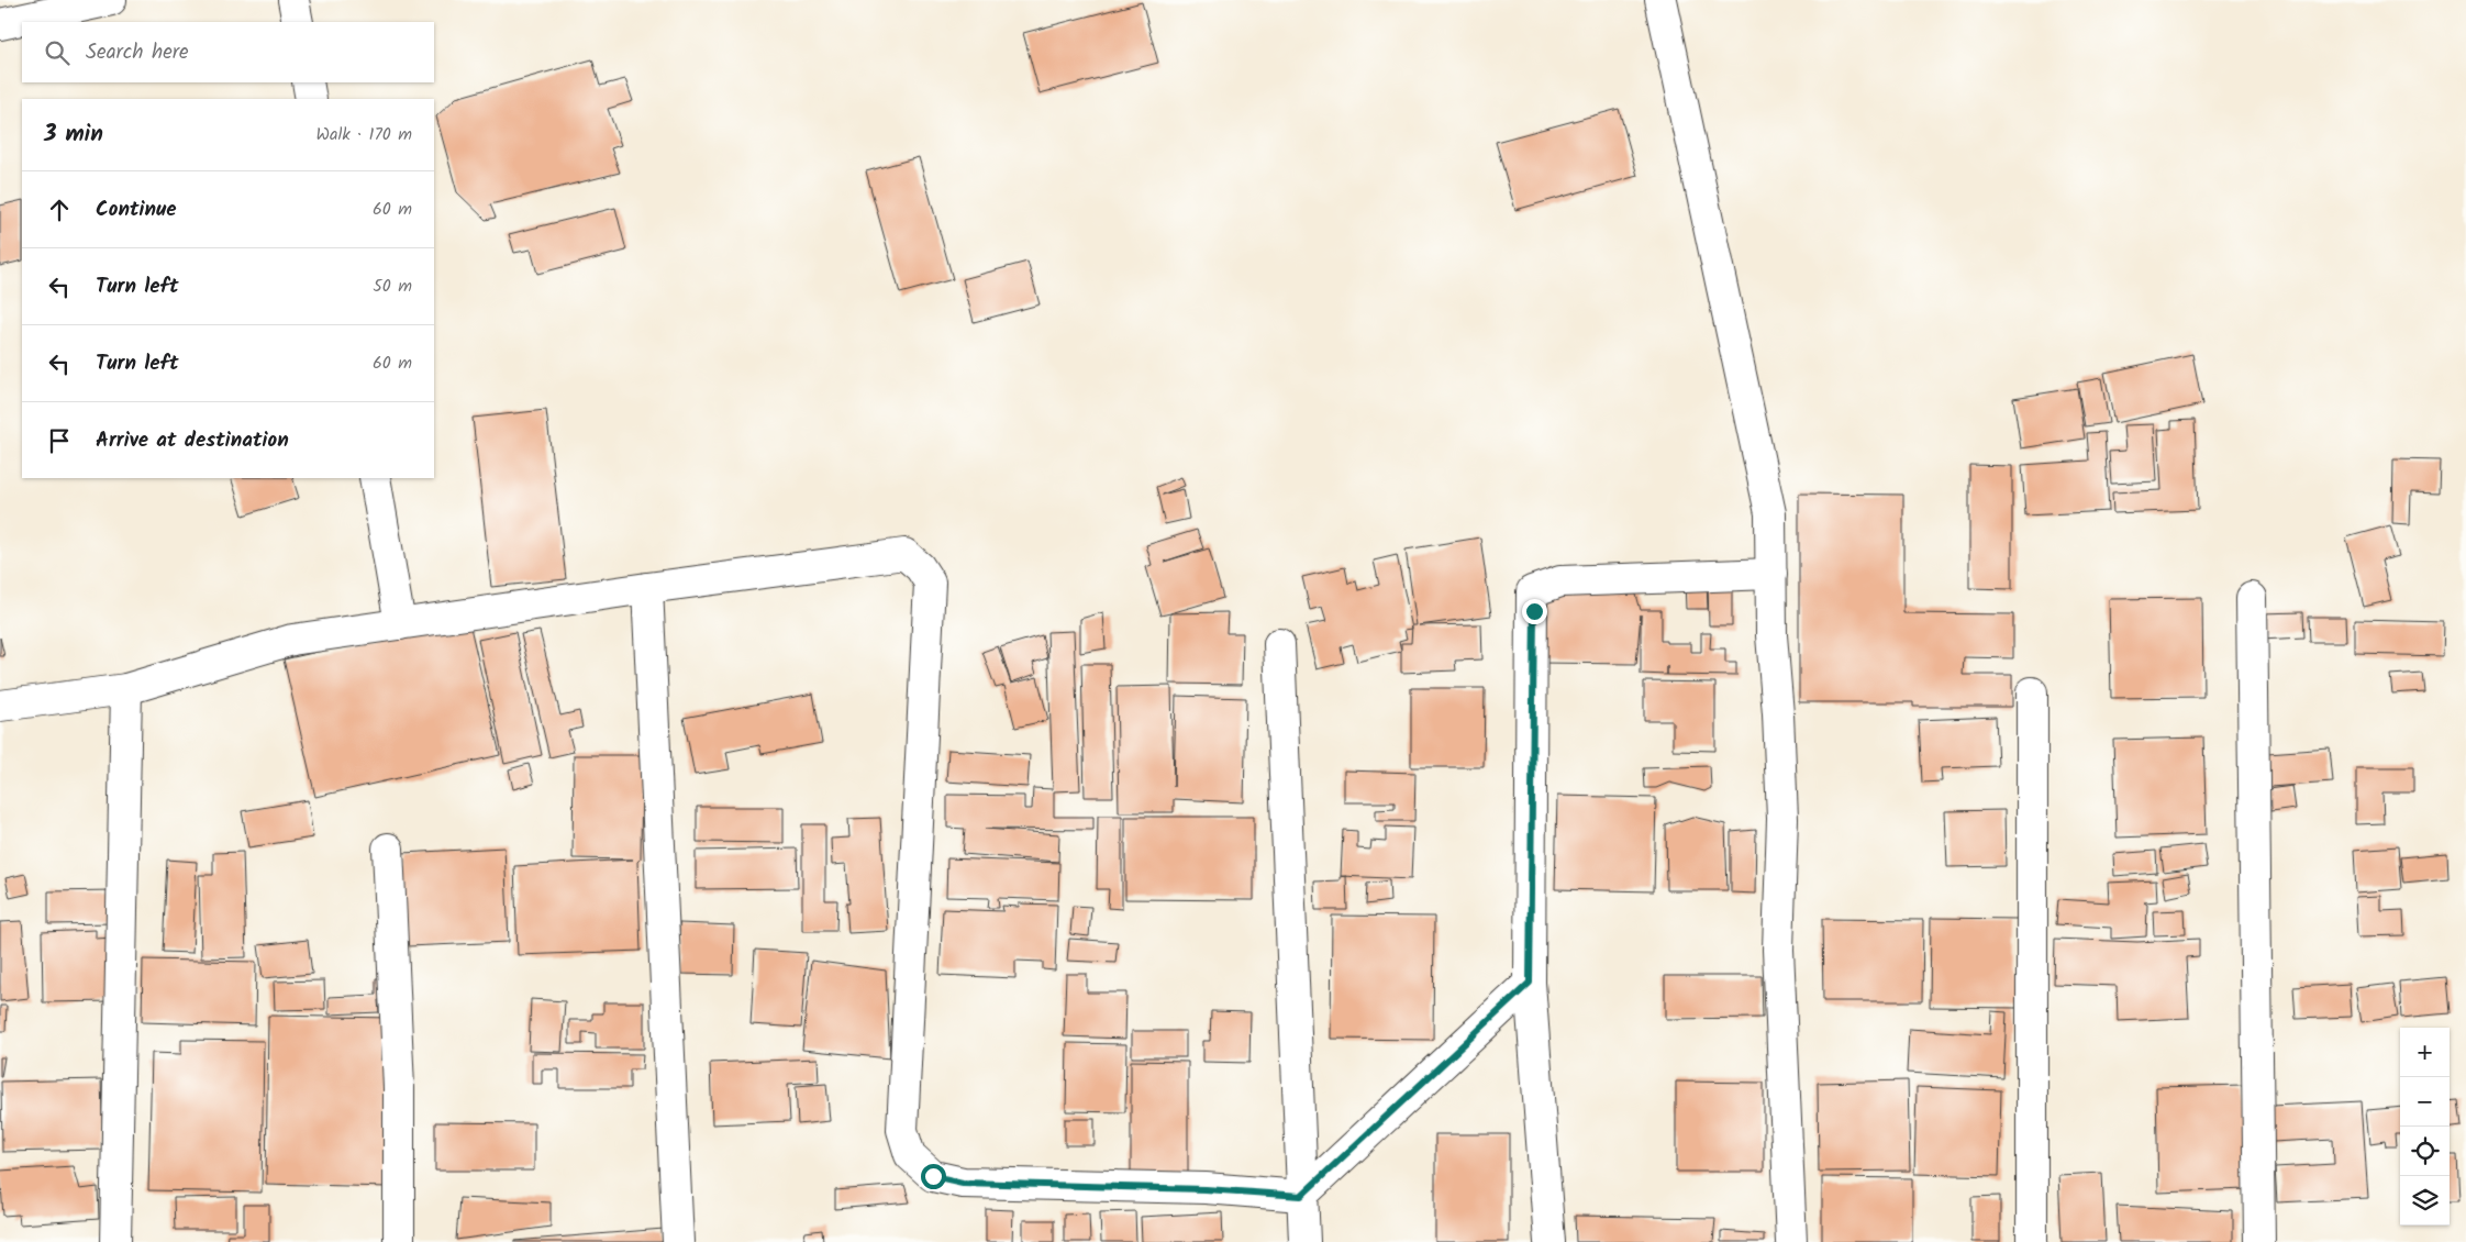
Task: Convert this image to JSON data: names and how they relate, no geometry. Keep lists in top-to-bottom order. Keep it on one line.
{"page":{"search":"Search here","heading":["3 min","Walk · 170 m"],"list":[["Continue","60 m"],["Turn left","50 m"],["Turn left","60 m"],"Arrive at destination"],"map_buttons":["+","−"]}}
